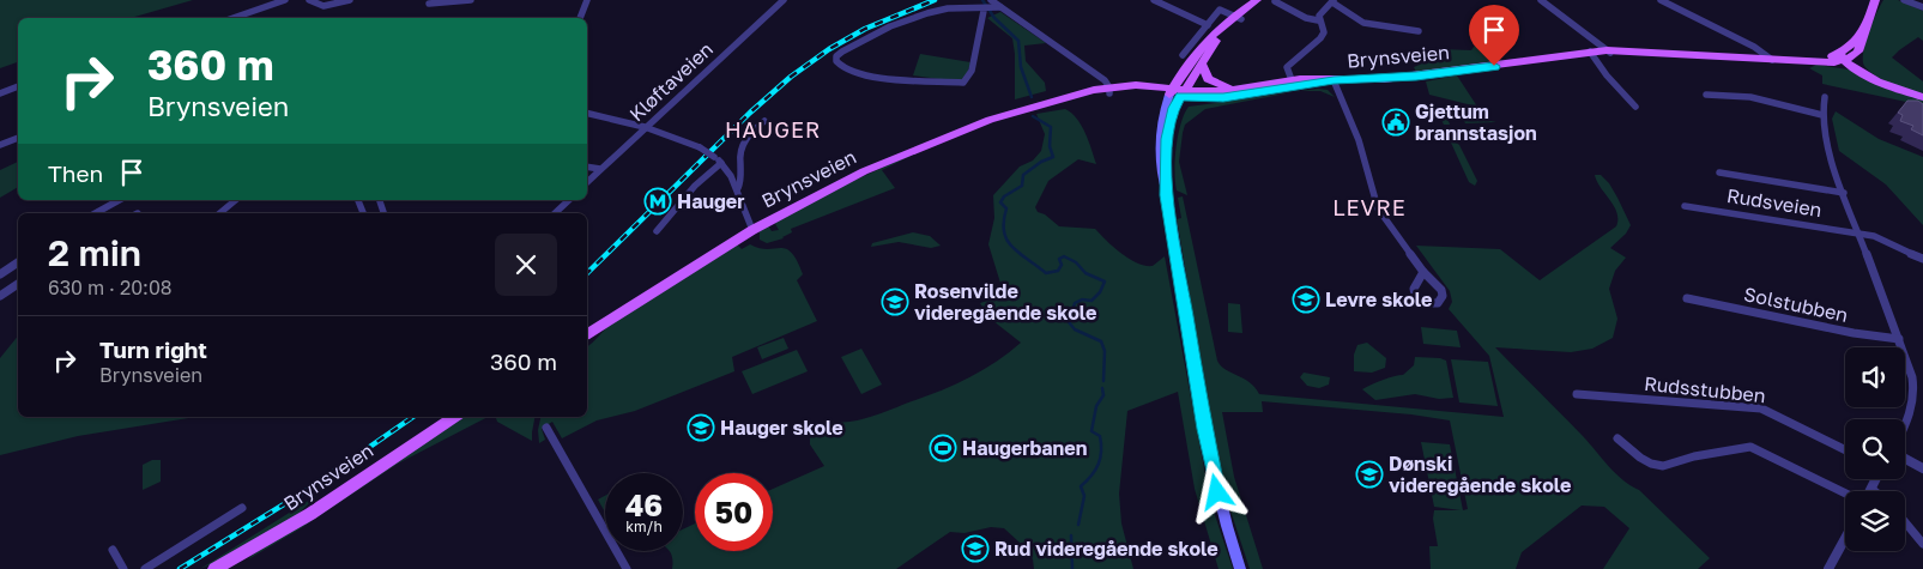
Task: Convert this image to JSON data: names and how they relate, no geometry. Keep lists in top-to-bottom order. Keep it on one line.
{"streets":{"main road":["Brynsveien"],"street":["Kløftaveien","Rudsveien","Solstubben","Rudsstubben"]},"crossings":[["Rudsveien","Solstubben"]],"districts":["HAUGER","LEVRE"],"places":{"public building":["Gjettum brannstasjon"],"metro station":["Hauger"],"school or university":["Levre skole","Rosenvilde videregående skole","Hauger skole","Dønski videregående skole","Rud videregående skole"],"sports":["Haugerbanen"]},"page":{"turn":["360 m","Brynsveien"],"then":"Then","heading":["2 min","630 m · 20:08"],"list":[{"name":"Turn right","note":"Brynsveien","value":"360 m"}],"speed":"46 km/h","limit":"50"}}
